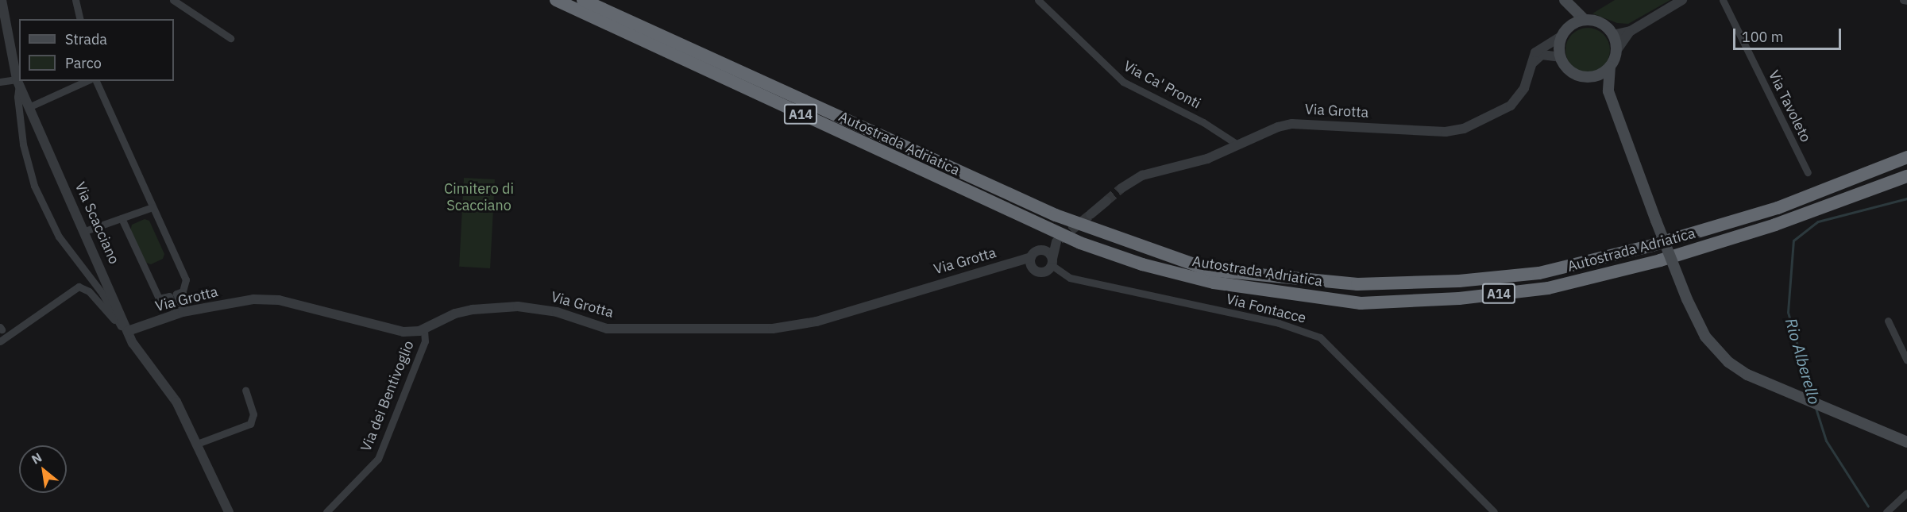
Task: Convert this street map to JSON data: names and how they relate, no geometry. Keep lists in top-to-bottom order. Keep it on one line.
{"streets":{"highway":["A14","Autostrada Adriatica"],"street":["Via Ca' Pronti","Via Tavoleto","Via Grotta","Via Scacciano","Via Fontacce","Via dei Bentivoglio"]},"crossings":[["Via Ca' Pronti","Via Grotta"],["Via Grotta","Via Scacciano"],["Via Grotta","Via Fontacce"],["Via Grotta","Via dei Bentivoglio"]],"water":["Rio Alberello"],"parks":["Cimitero di Scacciano"],"legend":["Strada","Parco"],"scale_bar":"100 m","north":"top left"}
